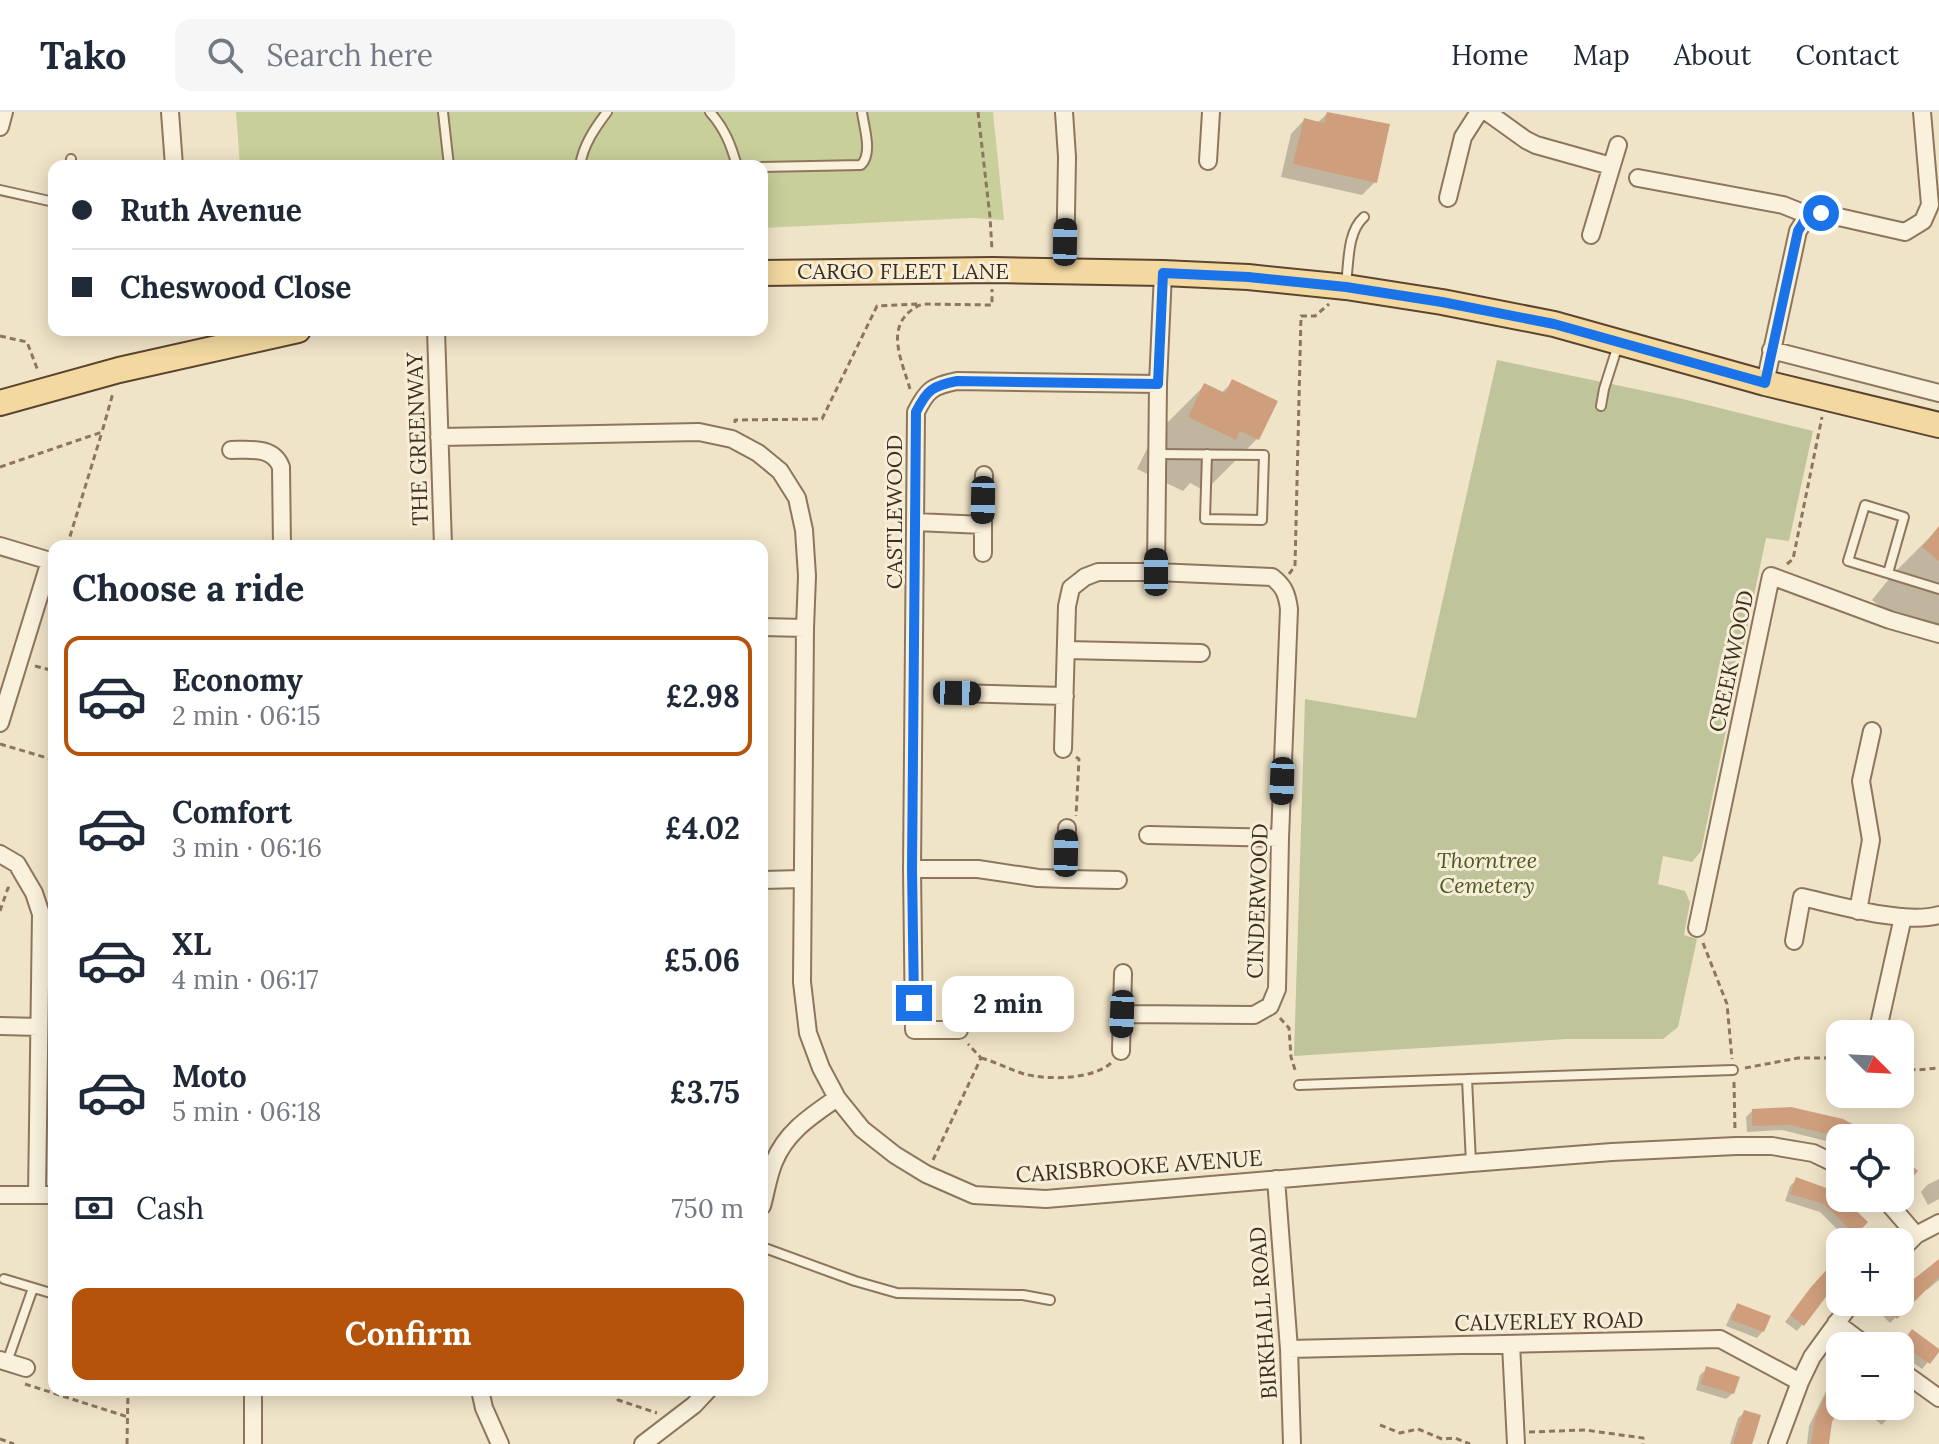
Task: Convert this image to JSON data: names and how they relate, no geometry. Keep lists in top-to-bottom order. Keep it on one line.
{"streets":{"main road":["CARGO FLEET LANE"],"street":["THE GREENWAY","CASTLEWOOD","CREEKWOOD","CINDERWOOD","CARISBROOKE AVENUE","BIRKHALL ROAD","CALVERLEY ROAD"]},"crossings":[["THE GREENWAY","CARISBROOKE AVENUE"],["CARISBROOKE AVENUE","BIRKHALL ROAD"],["BIRKHALL ROAD","CALVERLEY ROAD"]],"parks":["Thorntree Cemetery"],"north":"bottom right","page":{"header":"Tako","search":"Search here","nav":["Home","Map","About","Contact"],"banner":["Ruth Avenue","Cheswood Close"],"heading":"Choose a ride","list":[{"name":"Economy","note":"2 min · 06:15","value":"£2.98"},{"name":"Comfort","note":"3 min · 06:16","value":"£4.02"},{"name":"XL","note":"4 min · 06:17","value":"£5.06"},{"name":"Moto","note":"5 min · 06:18","value":"£3.75"}],"bubble":"2 min","map_buttons":["+","−"],"pay":["Cash","750 m"],"buttons":"Confirm"}}
